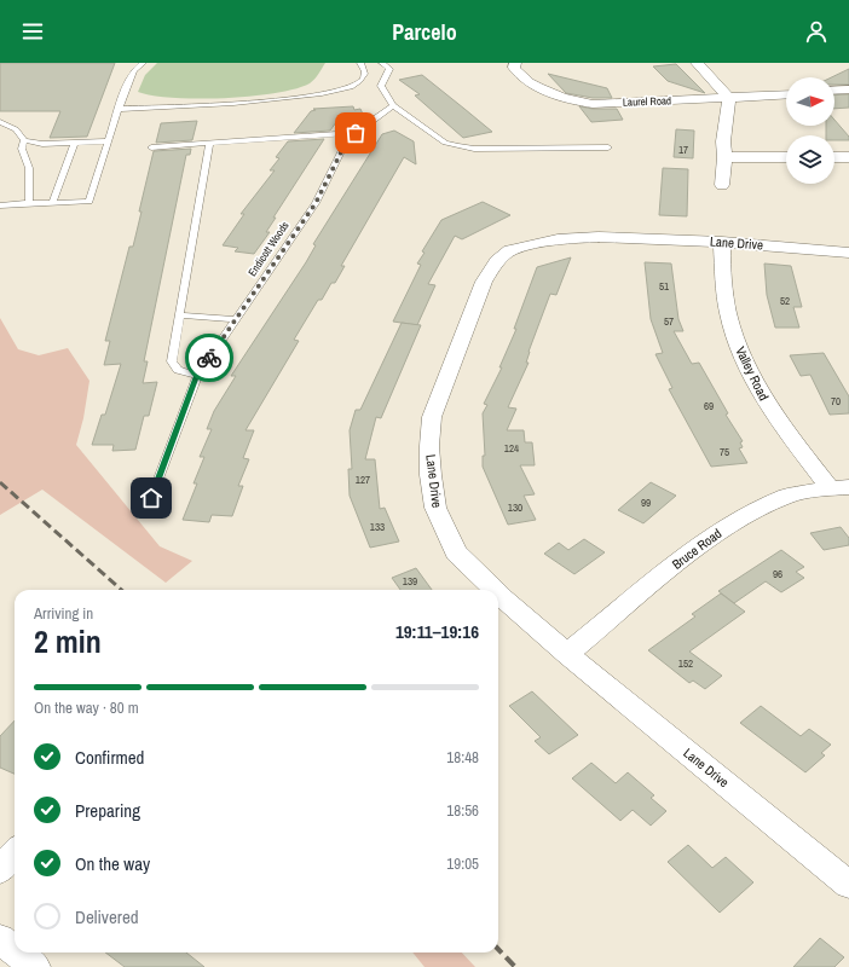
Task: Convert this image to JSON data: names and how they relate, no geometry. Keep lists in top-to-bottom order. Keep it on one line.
{"streets":{"street":["Laurel Road","Lane Drive","Valley Road","Bruce Road"],"lane":["Endicott Woods"]},"crossings":[["Lane Drive","Valley Road"],["Lane Drive","Bruce Road"],["Valley Road","Bruce Road"]],"house_numbers":["17","51","52","57","70","69","124","75","127","99","130","133","96","139","152"],"north":"right","page":{"header":"Parcelo","heading":["2 min","Arriving in","19:11–19:16"],"bar":"On the way · 80 m","list":[["Confirmed","18:48"],["Preparing","18:56"],["On the way","19:05"],"Delivered"]}}
